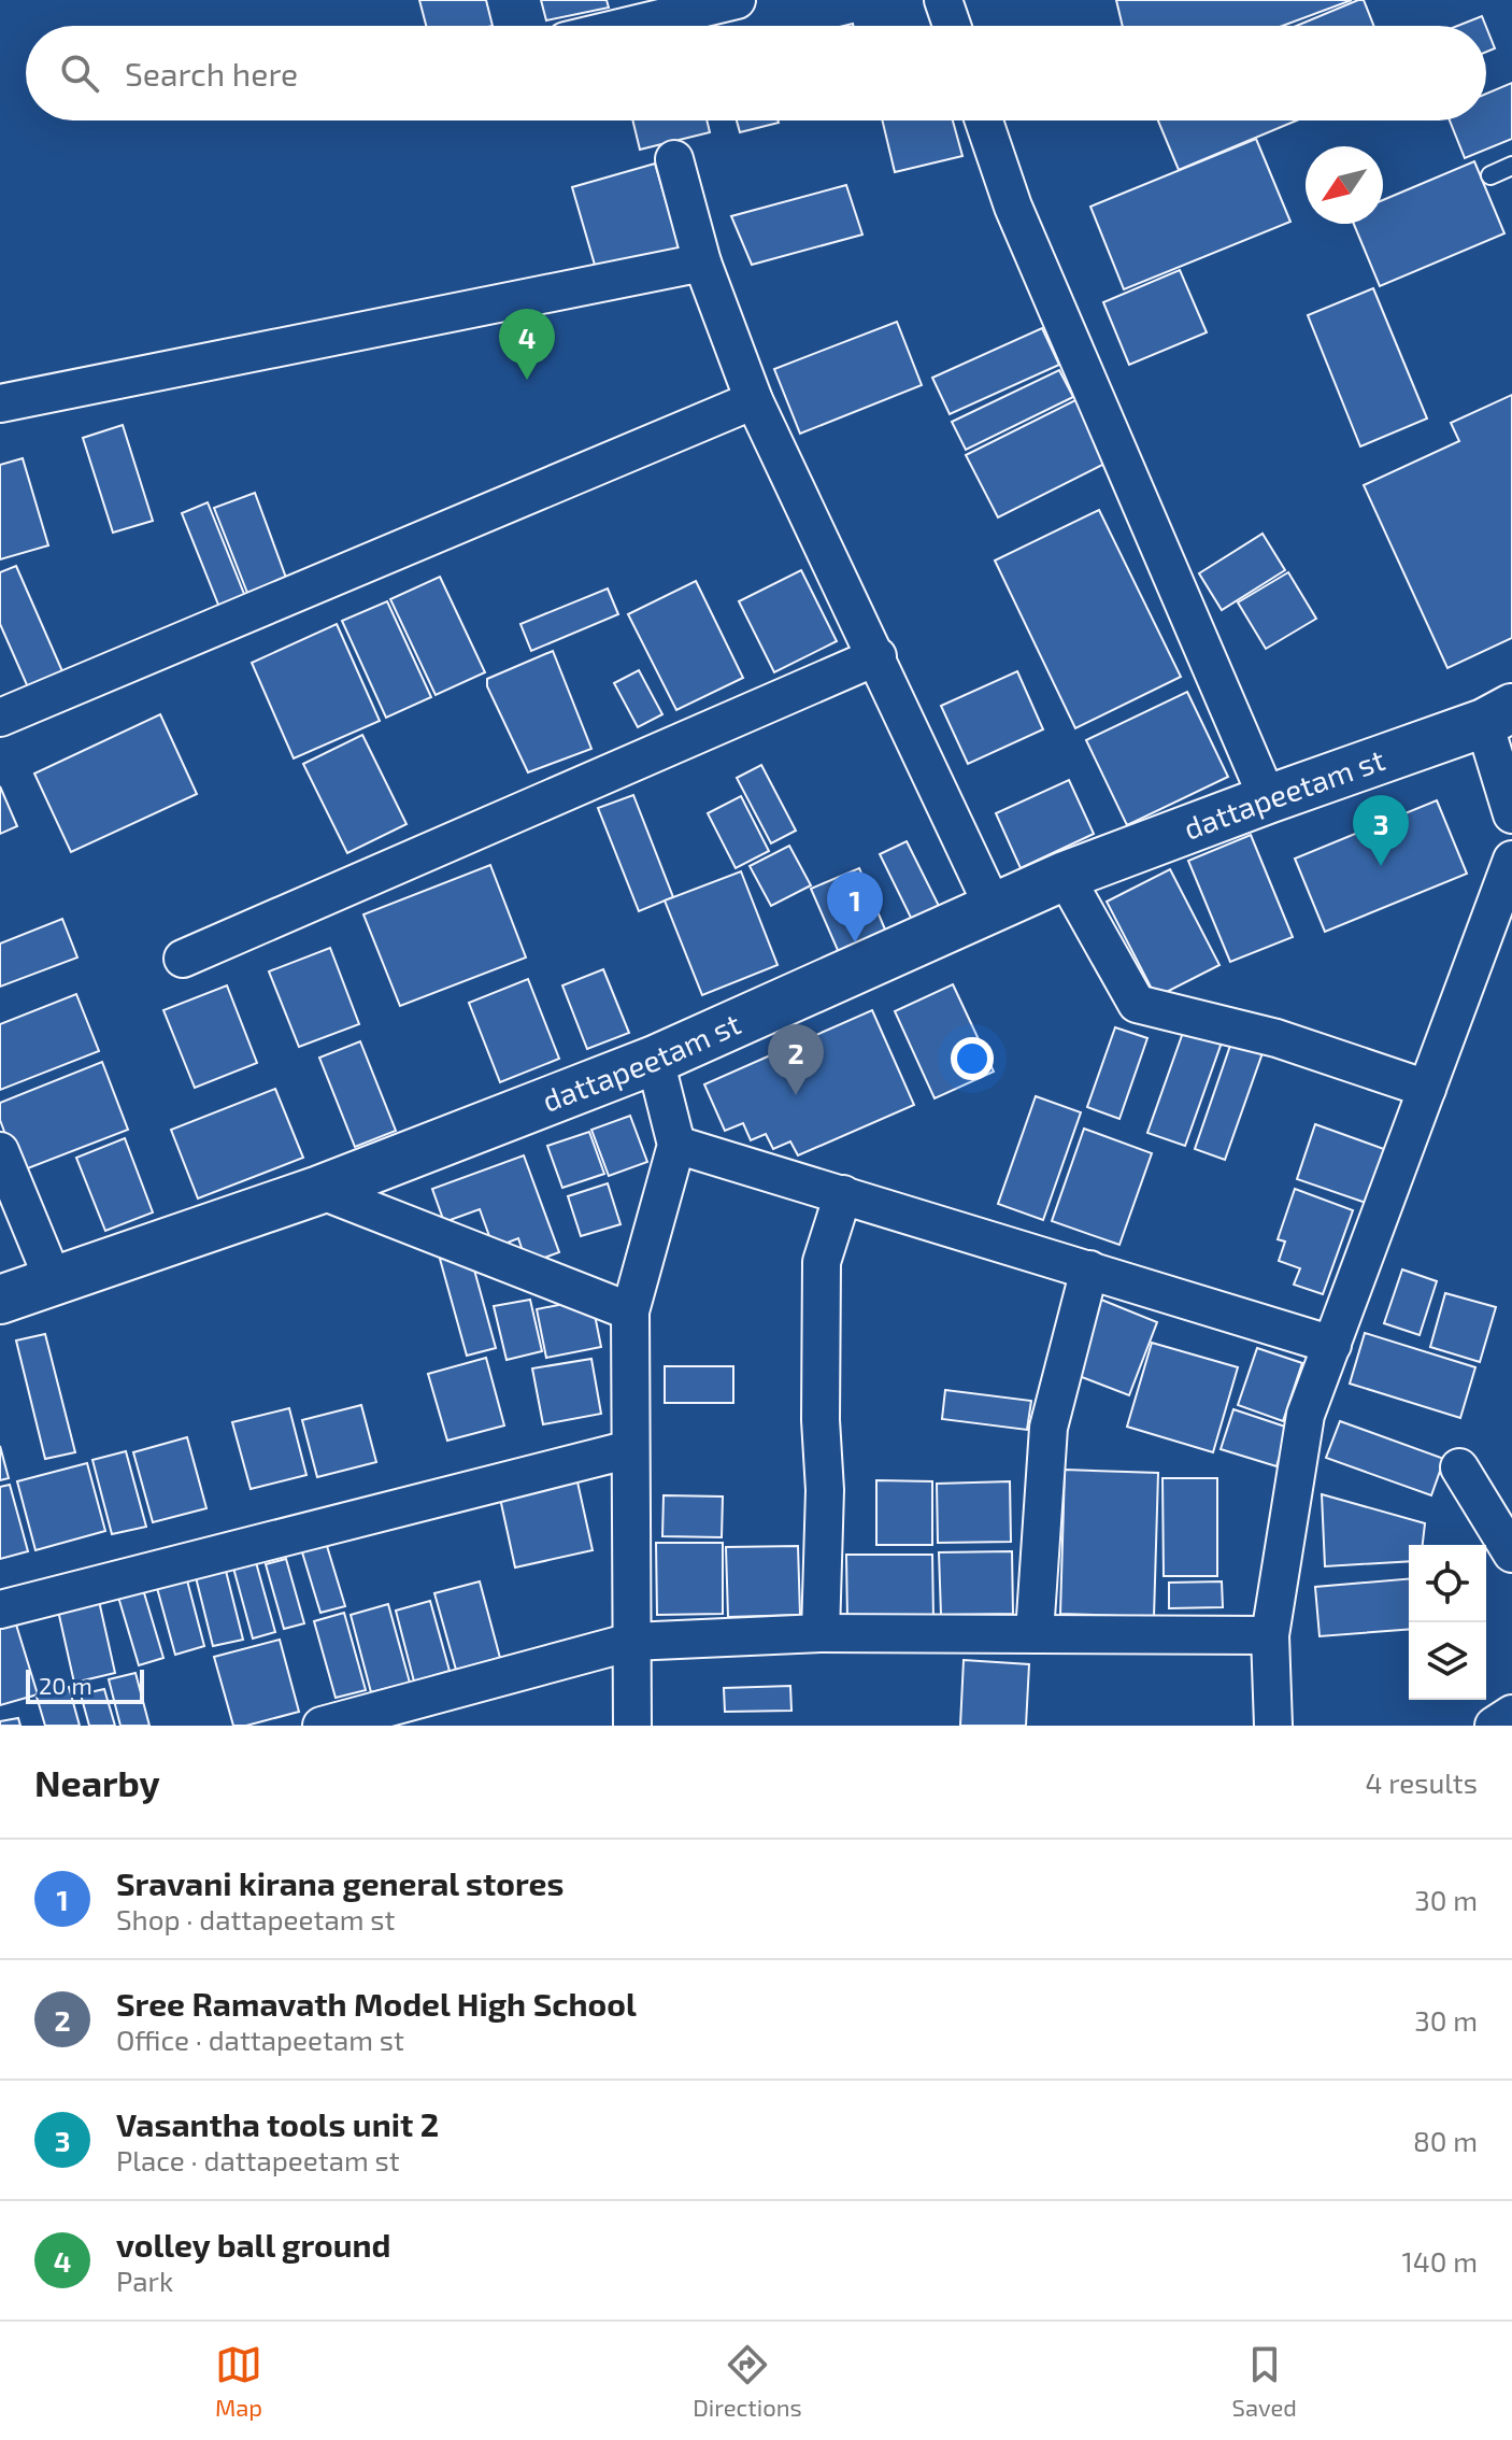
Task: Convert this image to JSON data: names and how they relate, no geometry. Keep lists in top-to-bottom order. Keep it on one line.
{"streets":{"street":["dattapeetam st"]},"scale_bar":"20 m","north":"bottom left","page":{"search":"Search here","pins":["4","3","1","2"],"scale":"20 m","heading":["Nearby","4 results"],"list":[{"mark":"1","name":"Sravani kirana general stores","note":"Shop · dattapeetam st","value":"30 m"},{"mark":"2","name":"Sree Ramavath Model High School","note":"Office · dattapeetam st","value":"30 m"},{"mark":"3","name":"Vasantha tools unit 2","note":"Place · dattapeetam st","value":"80 m"},{"mark":"4","name":"volley ball ground","note":"Park","value":"140 m"}],"nav":["Map","Directions","Saved"]}}
